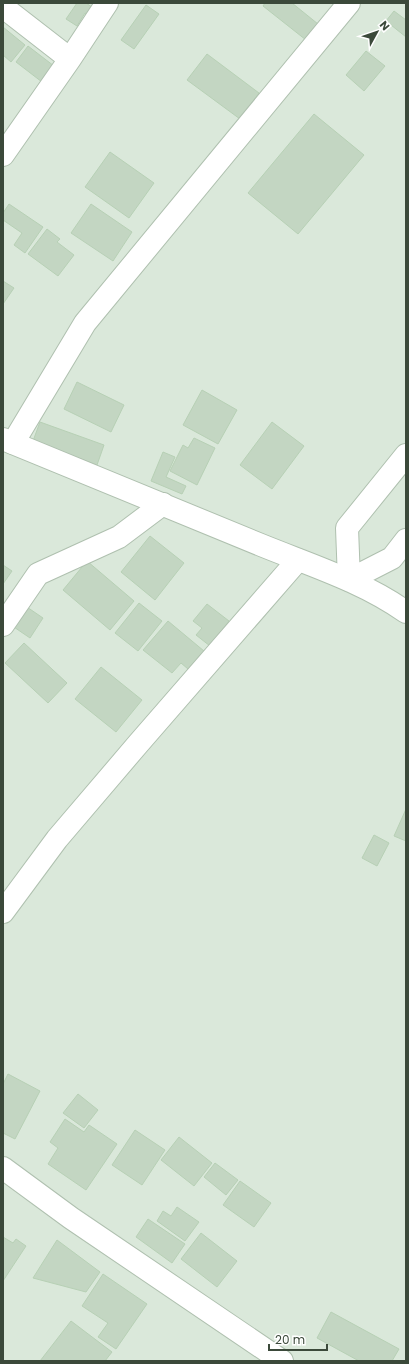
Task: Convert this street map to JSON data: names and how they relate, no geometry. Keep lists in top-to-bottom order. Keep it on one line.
{"scale_bar":"20 m","north":"top right"}
